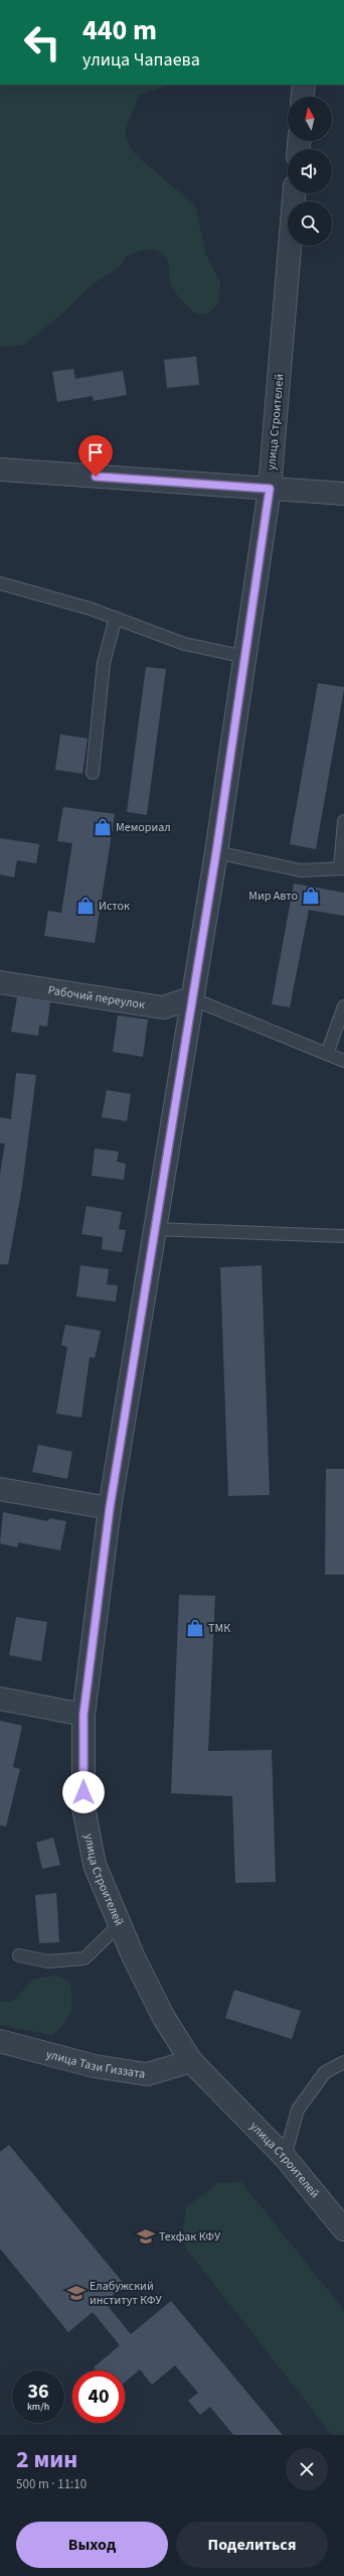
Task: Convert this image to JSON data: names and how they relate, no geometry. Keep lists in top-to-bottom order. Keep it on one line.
{"streets":{"street":["улица Строителей","Рабочий переулок","улица Тази Гиззата"]},"crossings":[["улица Строителей","Рабочий переулок"],["улица Строителей","улица Тази Гиззата"]],"places":{"shop":["Мемориал","Мир Авто","Исток","ТМК"],"school or university":["Техфак КФУ","Елабужский институт КФУ"]},"north":"top","page":{"turn":["440 m","улица Чапаева"],"speed":"36 km/h","limit":"40","heading":["2 мин","500 m · 11:10"],"buttons":["Выход","Поделиться"]}}
